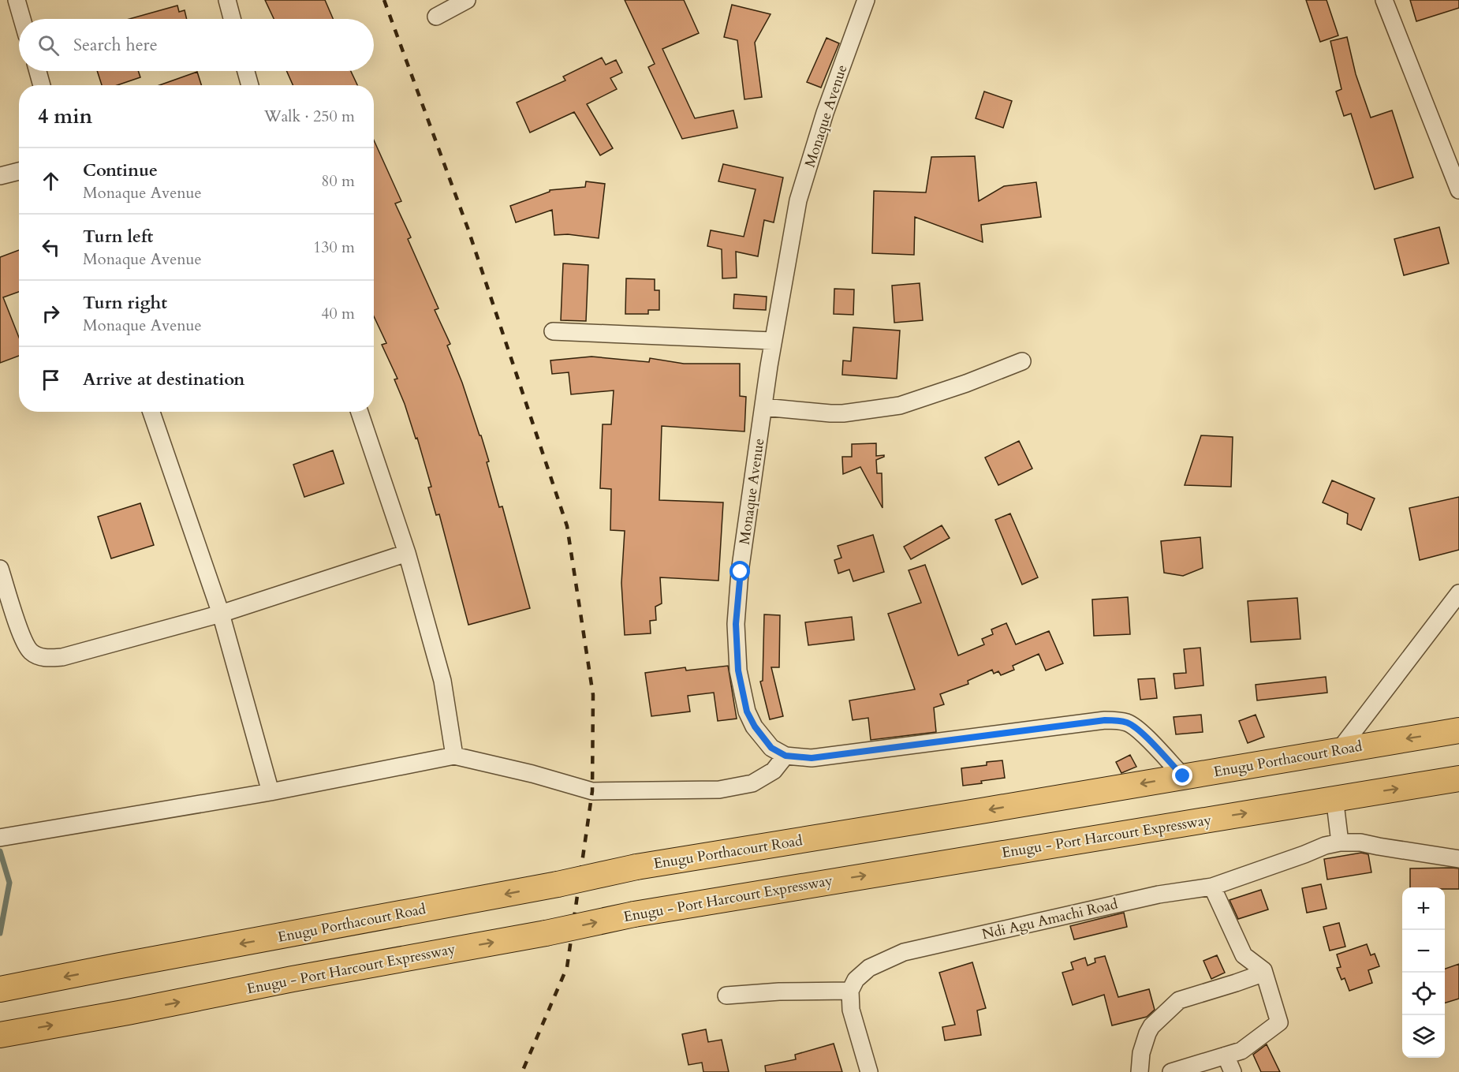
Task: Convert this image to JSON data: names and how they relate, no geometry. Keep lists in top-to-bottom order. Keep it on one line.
{"streets":{"highway":["Enugu Porthacourt Road","Enugu - Port Harcourt Expressway"],"street":["Monaque Avenue","Ndi Agu Amachi Road"]},"one_way":["Enugu Porthacourt Road","Enugu - Port Harcourt Expressway"],"page":{"search":"Search here","heading":["4 min","Walk · 250 m"],"list":[["Continue","Monaque Avenue","80 m"],["Turn left","Monaque Avenue","130 m"],["Turn right","Monaque Avenue","40 m"],"Arrive at destination"],"map_buttons":["+","−"]}}
